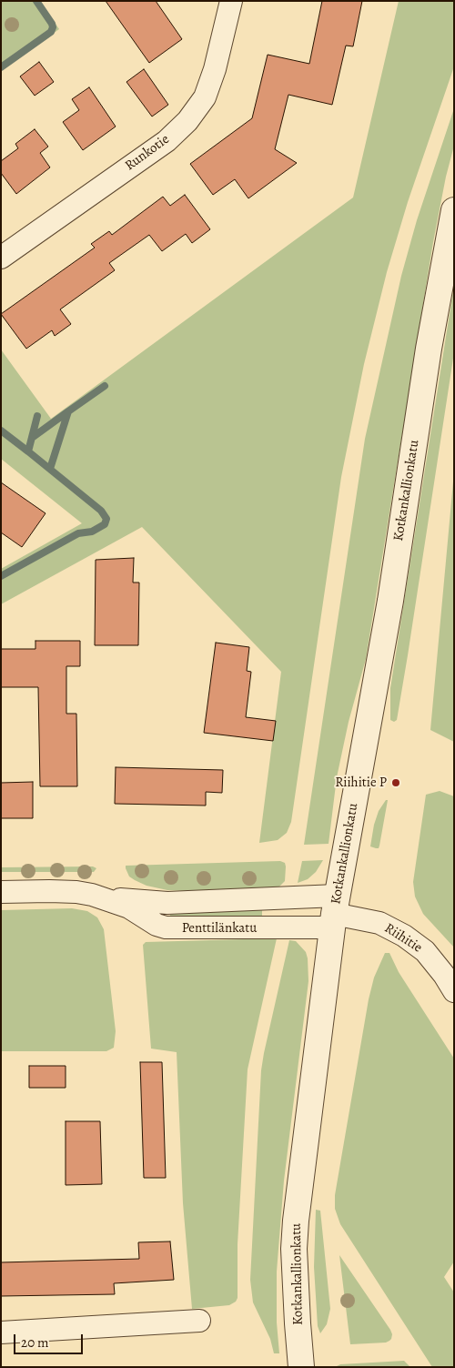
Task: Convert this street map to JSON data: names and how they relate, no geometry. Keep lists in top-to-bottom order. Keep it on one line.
{"streets":{"street":["Runkotie","Kotkankallionkatu","Penttilänkatu","Riihitie"]},"crossings":[["Kotkankallionkatu","Penttilänkatu"],["Kotkankallionkatu","Riihitie"],["Penttilänkatu","Riihitie"]],"places":["Riihitie P"],"scale_bar":"20 m"}
